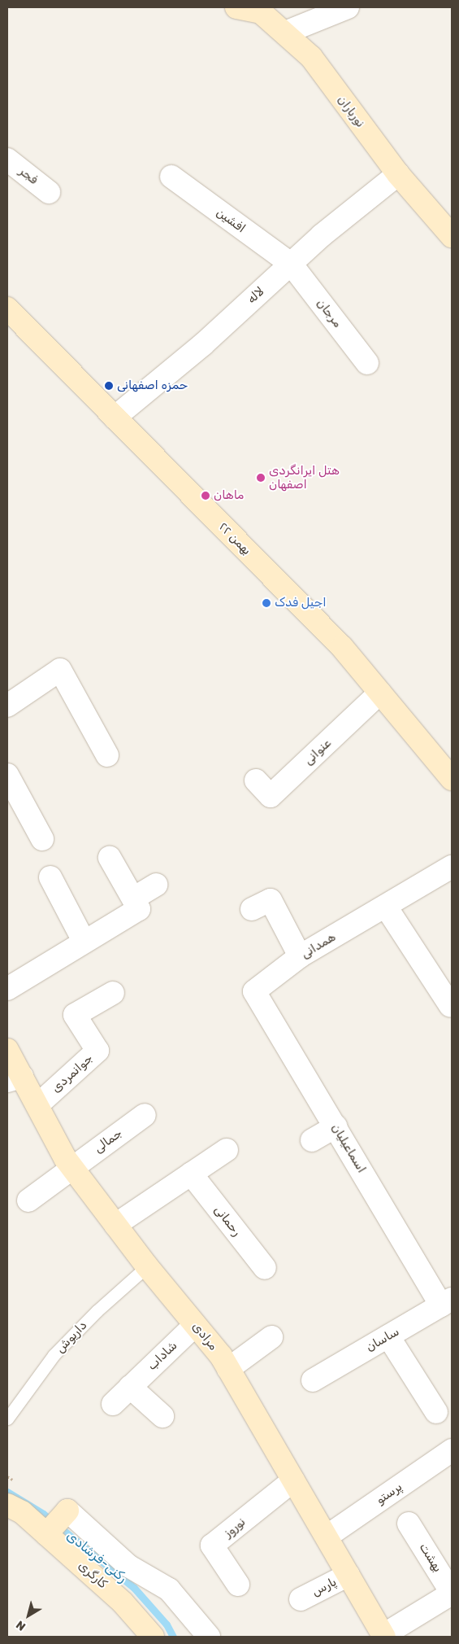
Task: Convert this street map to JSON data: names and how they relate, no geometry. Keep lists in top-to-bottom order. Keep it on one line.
{"streets":{"street":["نورباران","فجر","افشین","لاله","مرجان","۲۲ بهمن","عنوانی","همدانی","جوانمردی","جمالی","اسماعیلیان","رحمانی","مرادی","ساسان","شاداب","پرستو","نوروز","بهشت","کارگری","پارس"],"lane":["داریوش"]},"crossings":[["نورباران","لاله"],["افشین","لاله"],["افشین","مرجان"],["لاله","مرجان"],["لاله","۲۲ بهمن"],["۲۲ بهمن","عنوانی"],["همدانی","اسماعیلیان"],["جوانمردی","مرادی"],["جمالی","مرادی"],["اسماعیلیان","ساسان"],["مرادی","داریوش"],["مرادی","شاداب"],["مرادی","پرستو"],["مرادی","نوروز"],["مرادی","پارس"]],"water":["رکنی-فرشادی"],"places":["حمزه اصفهانی","هتل ایرانگردی اصفهان","ماهان","اجیل فدک"],"north":"bottom left"}
